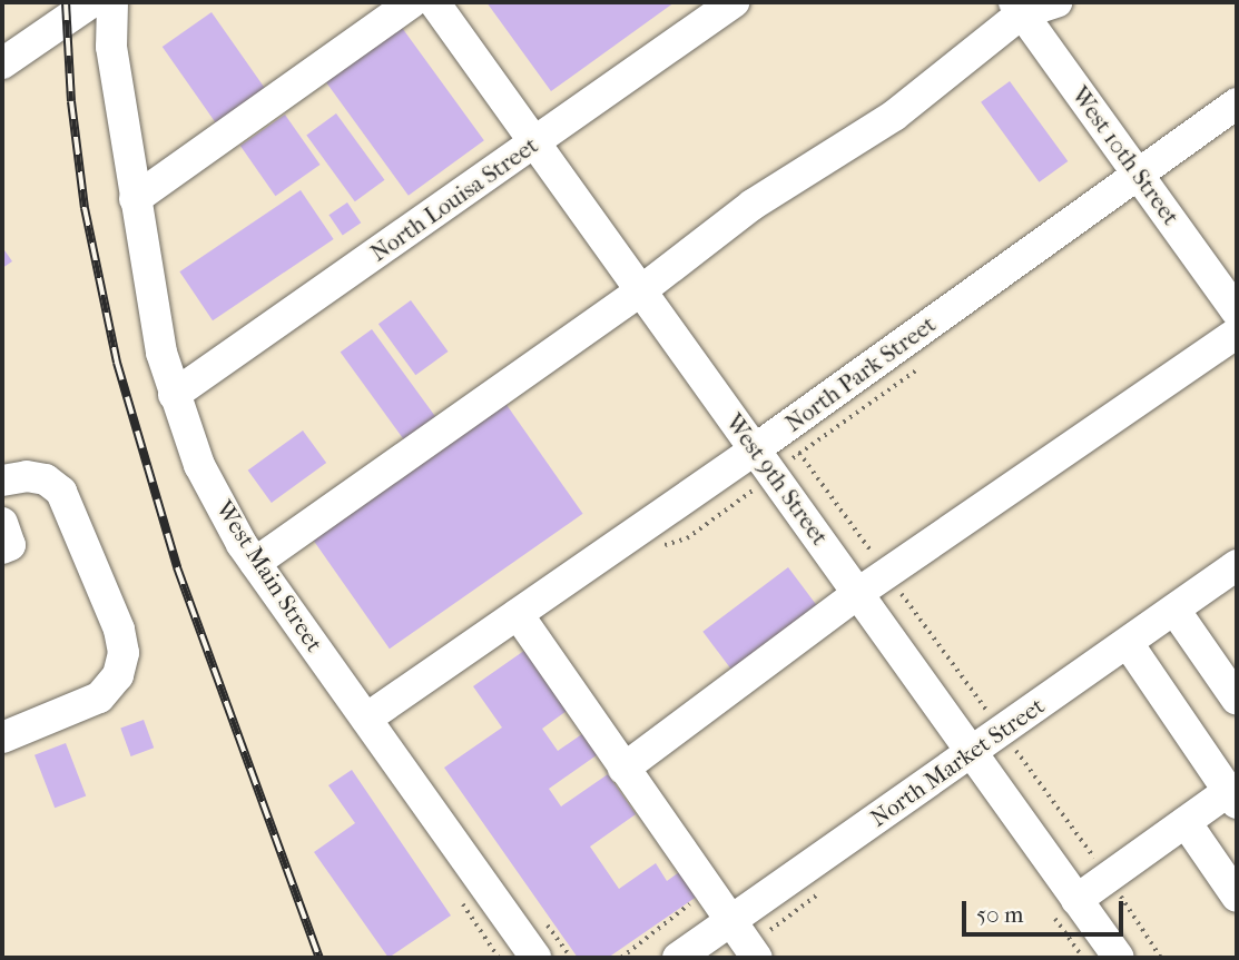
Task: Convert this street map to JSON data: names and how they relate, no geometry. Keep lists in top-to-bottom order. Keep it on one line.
{"streets":{"street":["West 10th Street","North Louisa Street","North Park Street","West 9th Street","West Main Street","North Market Street"]},"crossings":[["West 10th Street","North Park Street"],["North Louisa Street","West 9th Street"],["North Louisa Street","West Main Street"],["North Park Street","West 9th Street"],["North Park Street","West Main Street"],["West 9th Street","North Market Street"]],"scale_bar":"50 m"}
